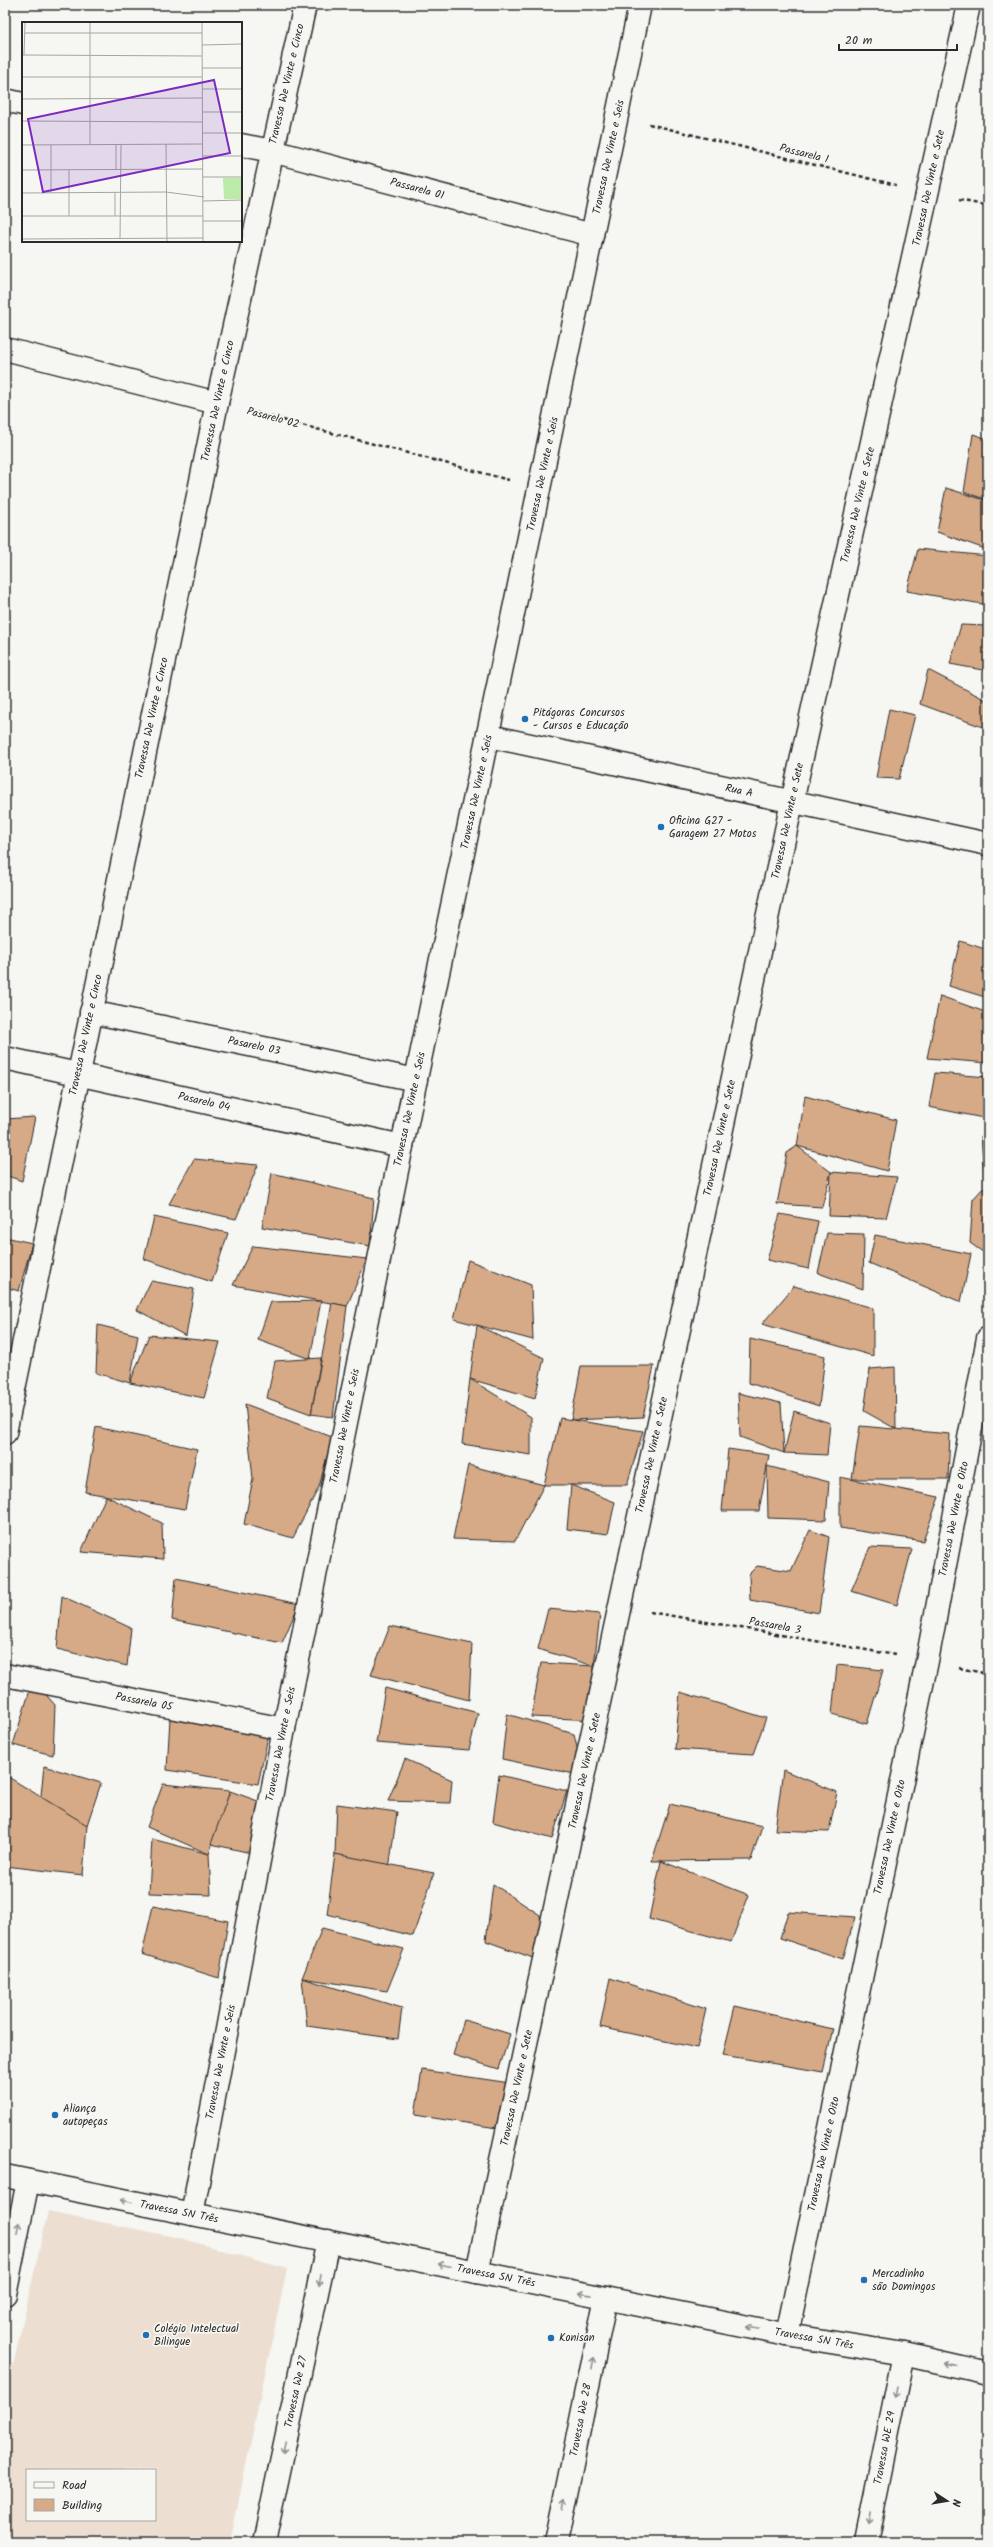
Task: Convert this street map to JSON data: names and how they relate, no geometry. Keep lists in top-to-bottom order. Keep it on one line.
{"streets":{"street":["Travessa We Vinte e Cinco","Travessa We Vinte e Seis","Travessa We Vinte e Sete","Passarela 01","Rua A","Pasarelo 03","Pasarelo 04","Travessa We Vinte e Oito","Passarela 05","Travessa SN Três","Travessa We 27","Travessa We 28","Travessa WE 29"],"path":["Passarela 1","Pasarelo 02","Passarela 3"]},"crossings":[["Travessa We Vinte e Cinco","Passarela 01"],["Travessa We Vinte e Cinco","Pasarelo 02"],["Travessa We Vinte e Cinco","Pasarelo 03"],["Travessa We Vinte e Cinco","Pasarelo 04"],["Passarela 1","Travessa We Vinte e Seis"],["Passarela 1","Travessa We Vinte e Sete"],["Travessa We Vinte e Seis","Passarela 01"],["Travessa We Vinte e Seis","Pasarelo 02"],["Travessa We Vinte e Seis","Rua A"],["Travessa We Vinte e Seis","Pasarelo 03"],["Travessa We Vinte e Seis","Pasarelo 04"],["Travessa We Vinte e Seis","Passarela 05"],["Travessa We Vinte e Seis","Travessa SN Três"],["Travessa We Vinte e Sete","Rua A"],["Travessa We Vinte e Sete","Passarela 3"],["Travessa We Vinte e Sete","Travessa SN Três"],["Travessa We Vinte e Oito","Passarela 3"],["Travessa We Vinte e Oito","Travessa SN Três"],["Travessa SN Três","Travessa We 27"],["Travessa SN Três","Travessa We 28"],["Travessa SN Três","Travessa WE 29"]],"one_way":["Travessa SN Três","Travessa We 27","Travessa We 28","Travessa WE 29"],"places":["Pitágoras Concursos - Cursos e Educação","Oficina G27 - Garagem 27 Motos","Aliança autopeças","Mercadinho são Domingos","Colégio Intelectual Bilingue","Konisan"],"legend":["Road","Building"],"scale_bar":"20 m","north":"right"}
